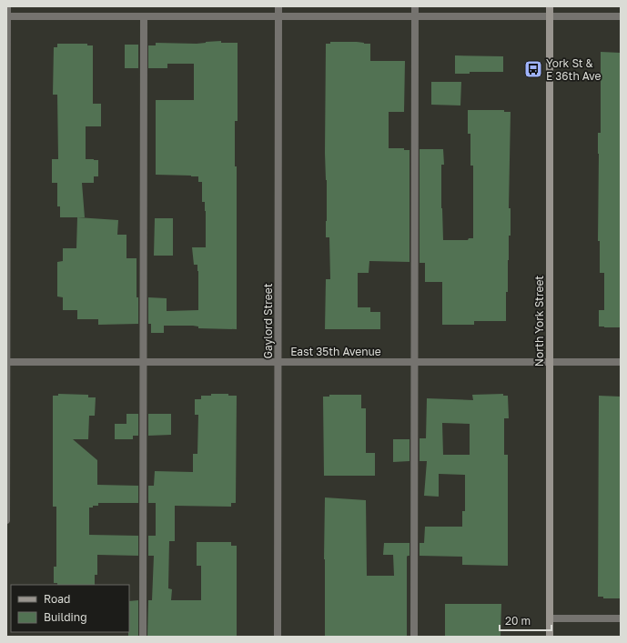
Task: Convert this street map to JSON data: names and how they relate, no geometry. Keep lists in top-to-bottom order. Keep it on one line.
{"streets":{"main road":["North York Street"],"street":["Gaylord Street","East 35th Avenue"]},"crossings":[["Gaylord Street","East 35th Avenue"],["North York Street","East 35th Avenue"]],"places":{"bus stop":["York St & E 36th Ave"]},"legend":["Road","Building"],"scale_bar":"20 m"}
